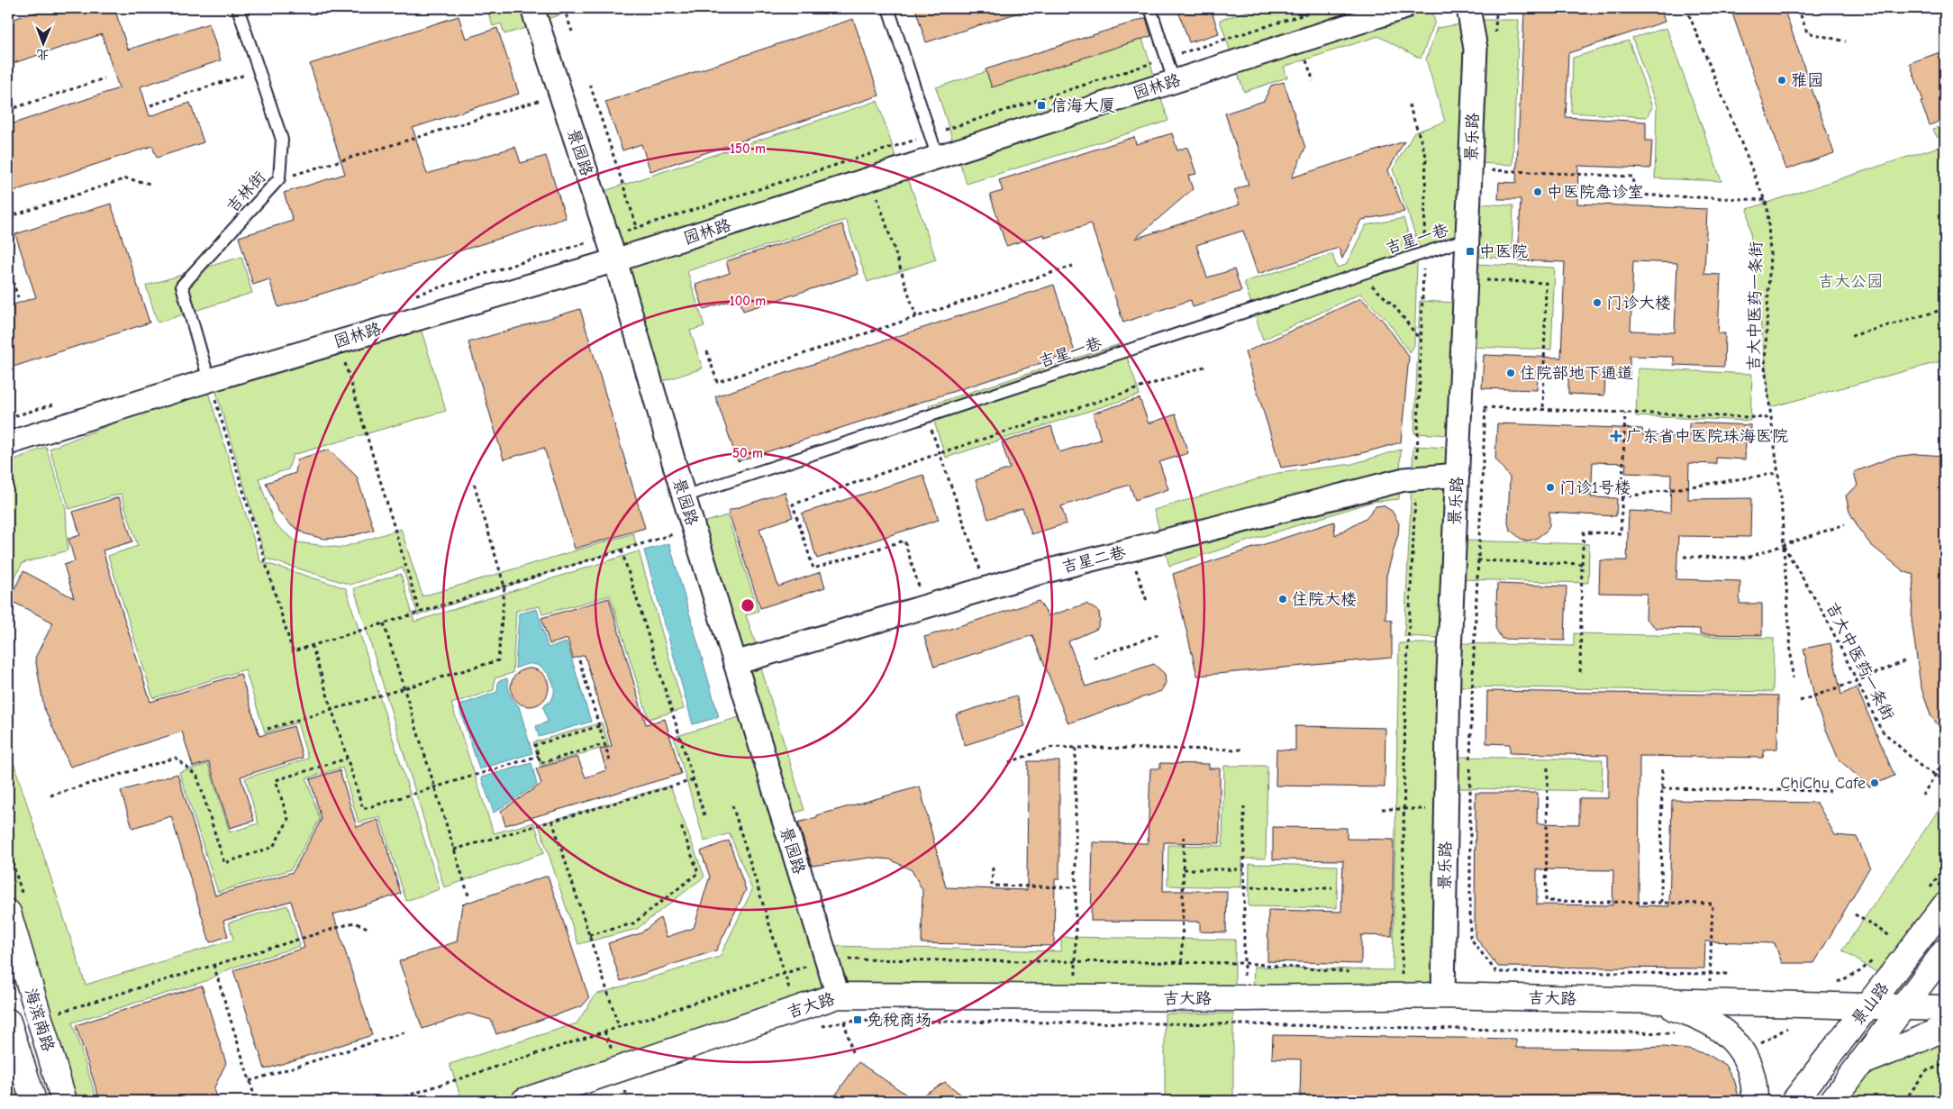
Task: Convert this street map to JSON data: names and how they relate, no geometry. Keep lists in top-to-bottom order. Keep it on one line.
{"streets":{"main road":["吉大路","景山路","海滨南路"],"street":["园林路","景乐路","景园路","吉星二巷"],"lane":["吉林街","吉星一巷"],"path":["吉大中医药一条街"]},"crossings":[["园林路","景园路"],["园林路","吉林街"],["景乐路","吉星一巷"],["景乐路","吉星二巷"],["景乐路","吉大路"],["景园路","吉星一巷"],["景园路","吉星二巷"],["景园路","吉大路"],["吉大路","景山路"]],"parks":["吉大公园"],"places":{"other":["雅园","中医院急诊室","门诊大楼","住院部地下通道","门诊1号楼","住院大楼","ChiChu Cafe"],"transit":["信海大厦","中医院","免税商场"],"health":["广东省中医院珠海医院"]},"north":"bottom","rings":["150 m","100 m","50 m"]}
